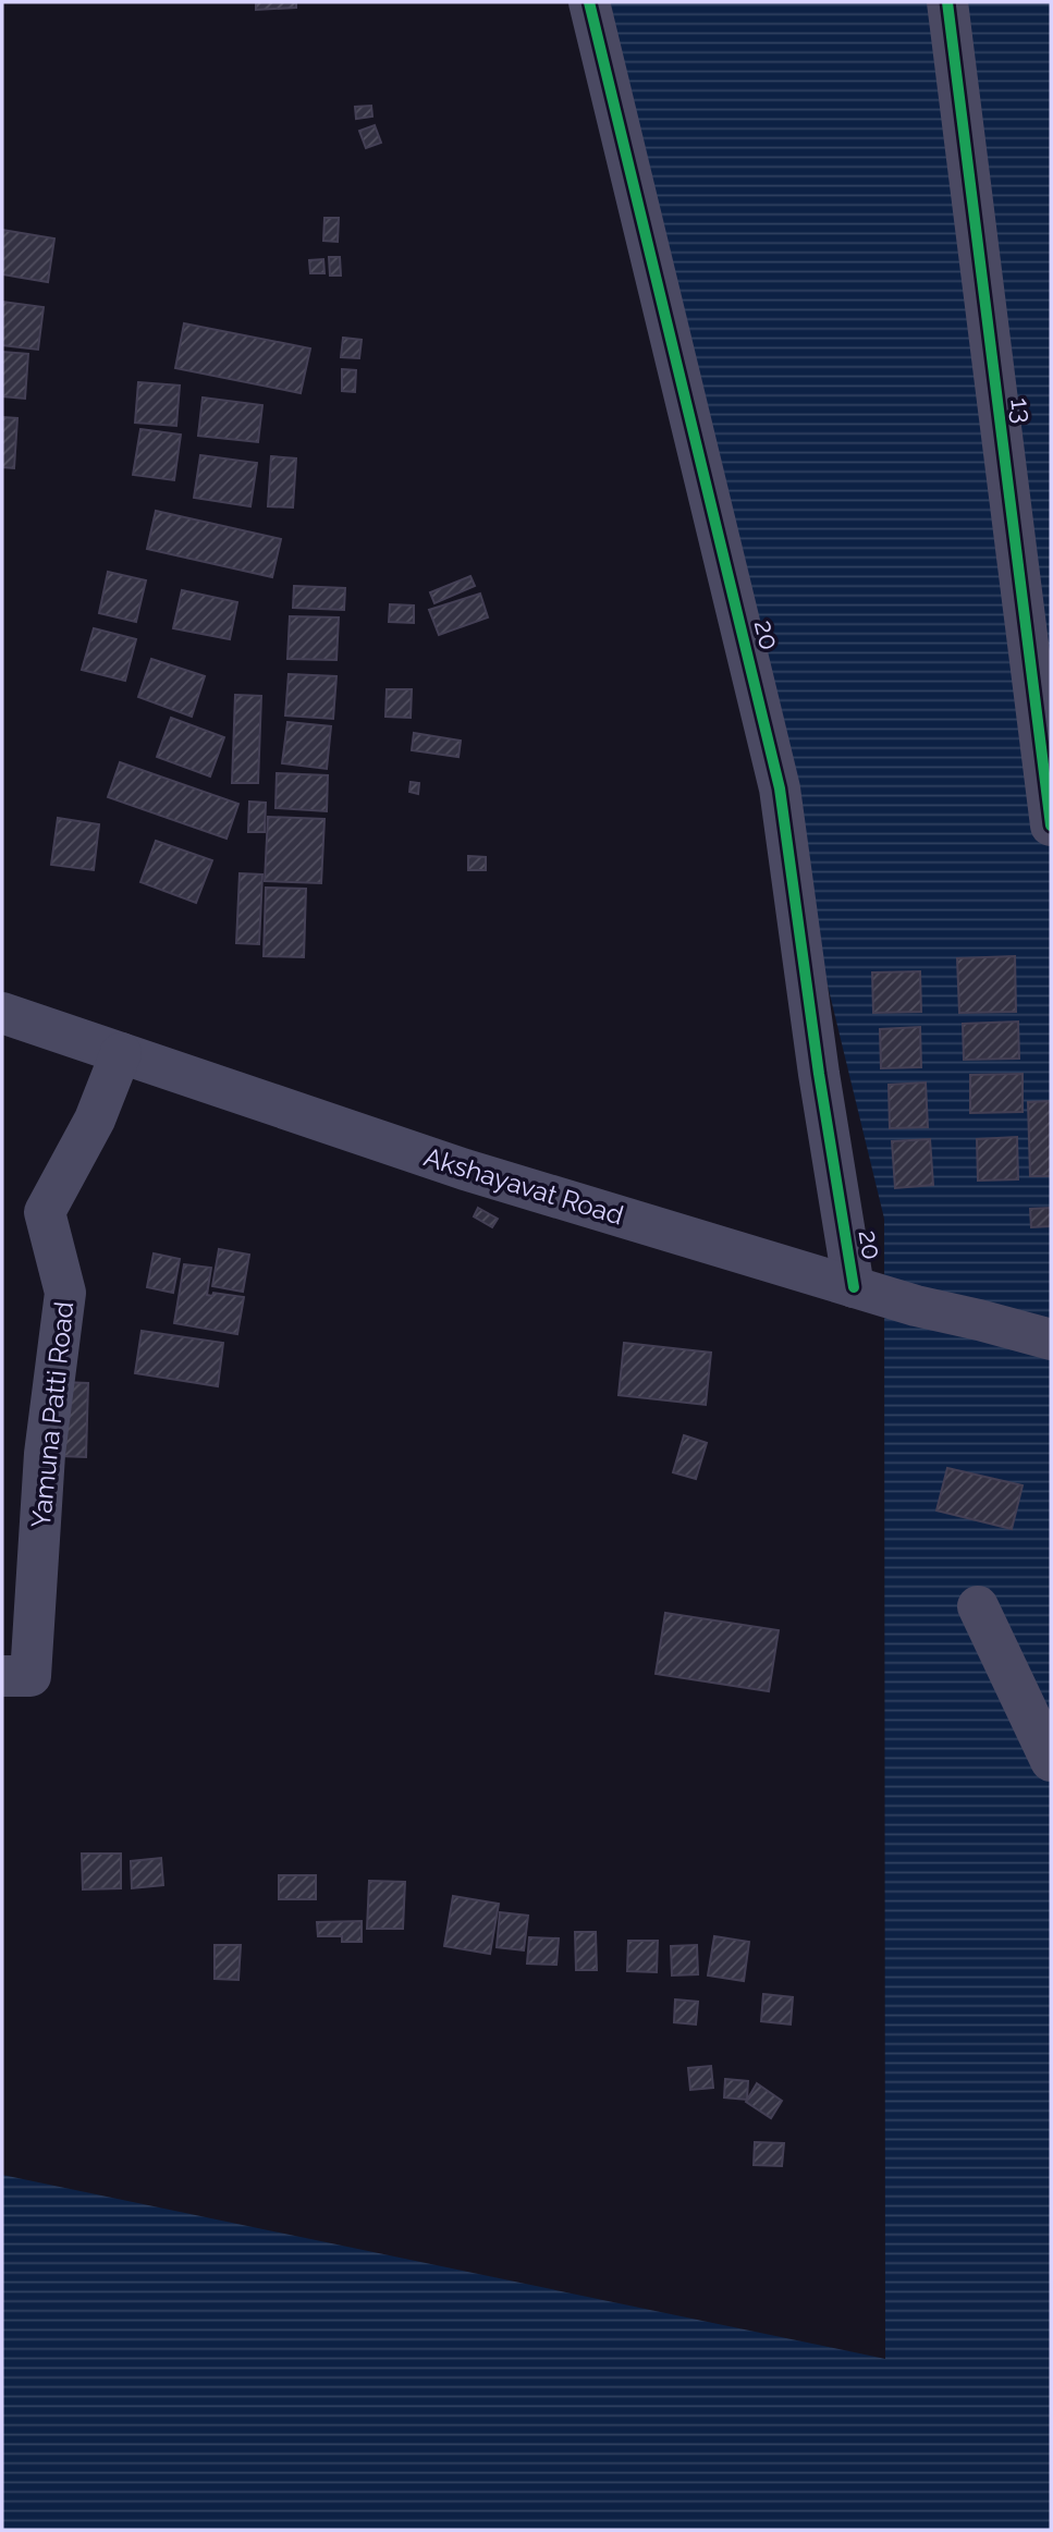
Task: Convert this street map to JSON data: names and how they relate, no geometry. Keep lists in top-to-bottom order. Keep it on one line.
{"streets":{"street":["13","20","Akshayavat Road","Yamuna Patti Road"]},"crossings":[["20","Akshayavat Road"],["Akshayavat Road","Yamuna Patti Road"]]}
